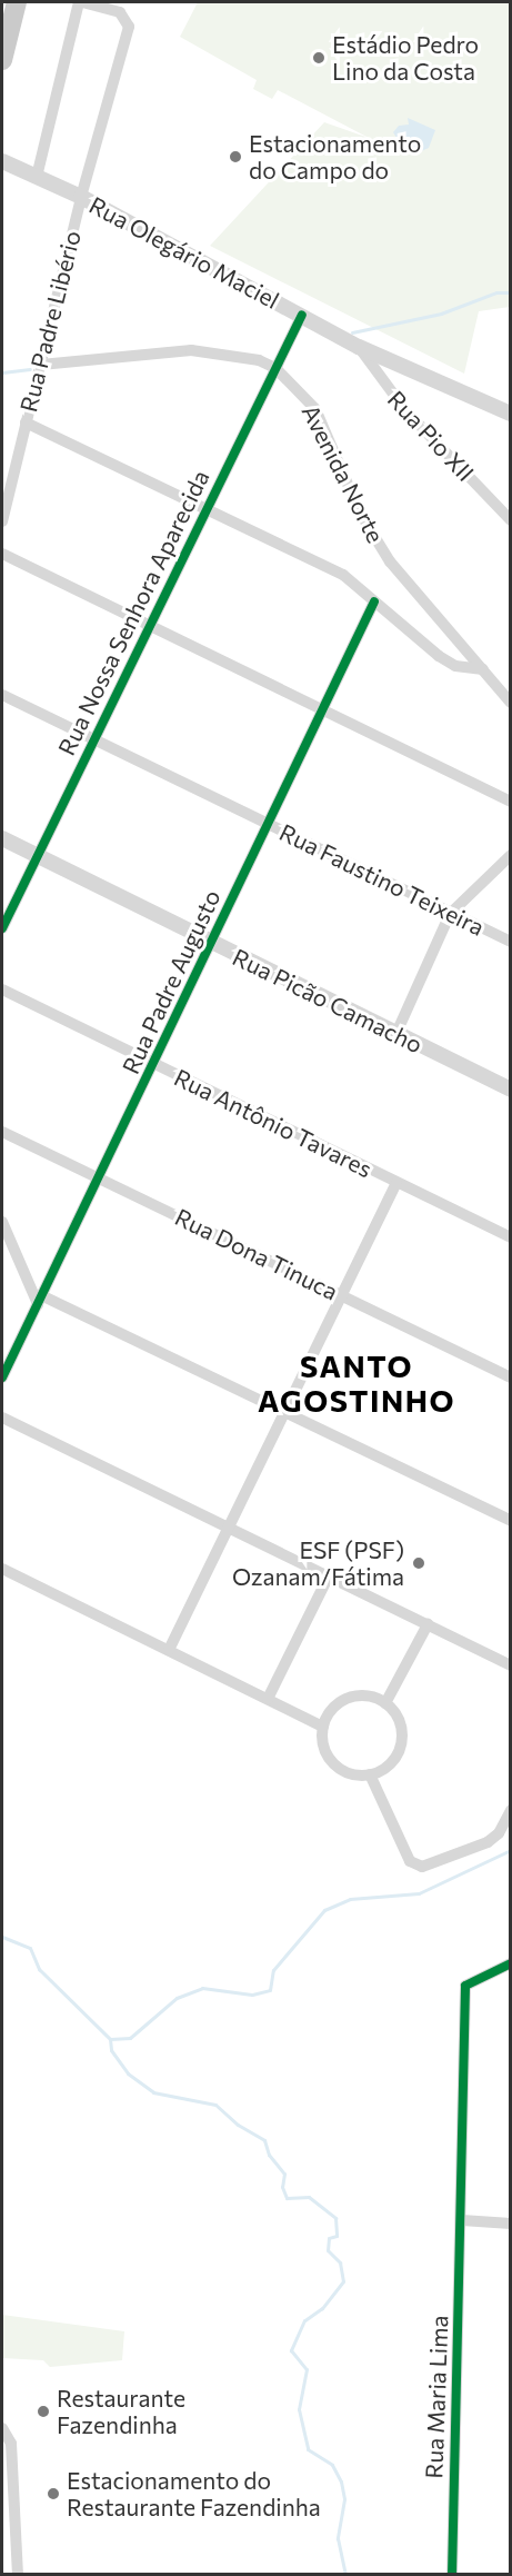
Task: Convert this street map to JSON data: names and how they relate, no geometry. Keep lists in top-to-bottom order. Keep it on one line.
{"streets":{"street":["Rua Olegário Maciel","Rua Padre Libério","Rua Pio XII","Avenida Norte","Rua Nossa Senhora Aparecida","Rua Faustino Teixeira","Rua Padre Augusto","Rua Picão Camacho","Rua Antônio Tavares","Rua Dona Tinuca","Rua Maria Lima"]},"crossings":[["Rua Olegário Maciel","Rua Padre Libério"],["Rua Olegário Maciel","Rua Pio XII"],["Rua Olegário Maciel","Rua Nossa Senhora Aparecida"],["Rua Padre Libério","Avenida Norte"],["Avenida Norte","Rua Nossa Senhora Aparecida"],["Rua Nossa Senhora Aparecida","Rua Faustino Teixeira"],["Rua Nossa Senhora Aparecida","Rua Picão Camacho"],["Rua Faustino Teixeira","Rua Padre Augusto"],["Rua Padre Augusto","Rua Picão Camacho"],["Rua Padre Augusto","Rua Antônio Tavares"],["Rua Padre Augusto","Rua Dona Tinuca"]],"districts":["SANTO AGOSTINHO"],"places":["Estádio Pedro Lino da Costa","Estacionamento do Campo do","ESF (PSF) Ozanam/Fátima","Restaurante Fazendinha","Estacionamento do Restaurante Fazendinha"]}
